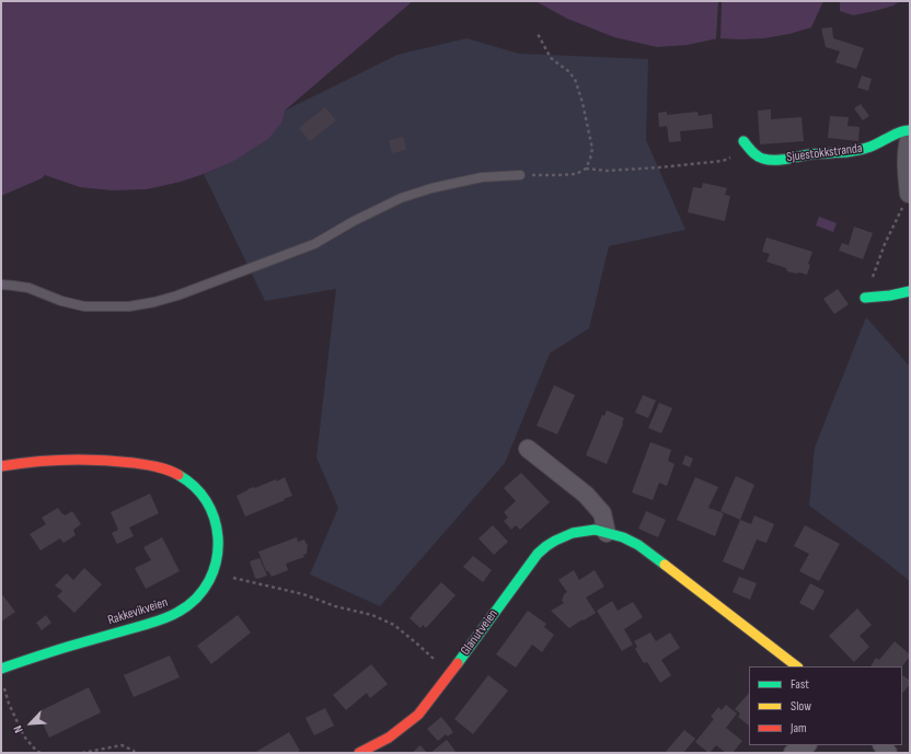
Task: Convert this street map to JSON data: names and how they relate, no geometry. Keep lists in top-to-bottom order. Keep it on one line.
{"streets":{"street":["Sjuestokkstranda","Rakkevikveien","Glanutveien"]},"legend":["Fast","Slow","Jam"],"north":"bottom left"}
